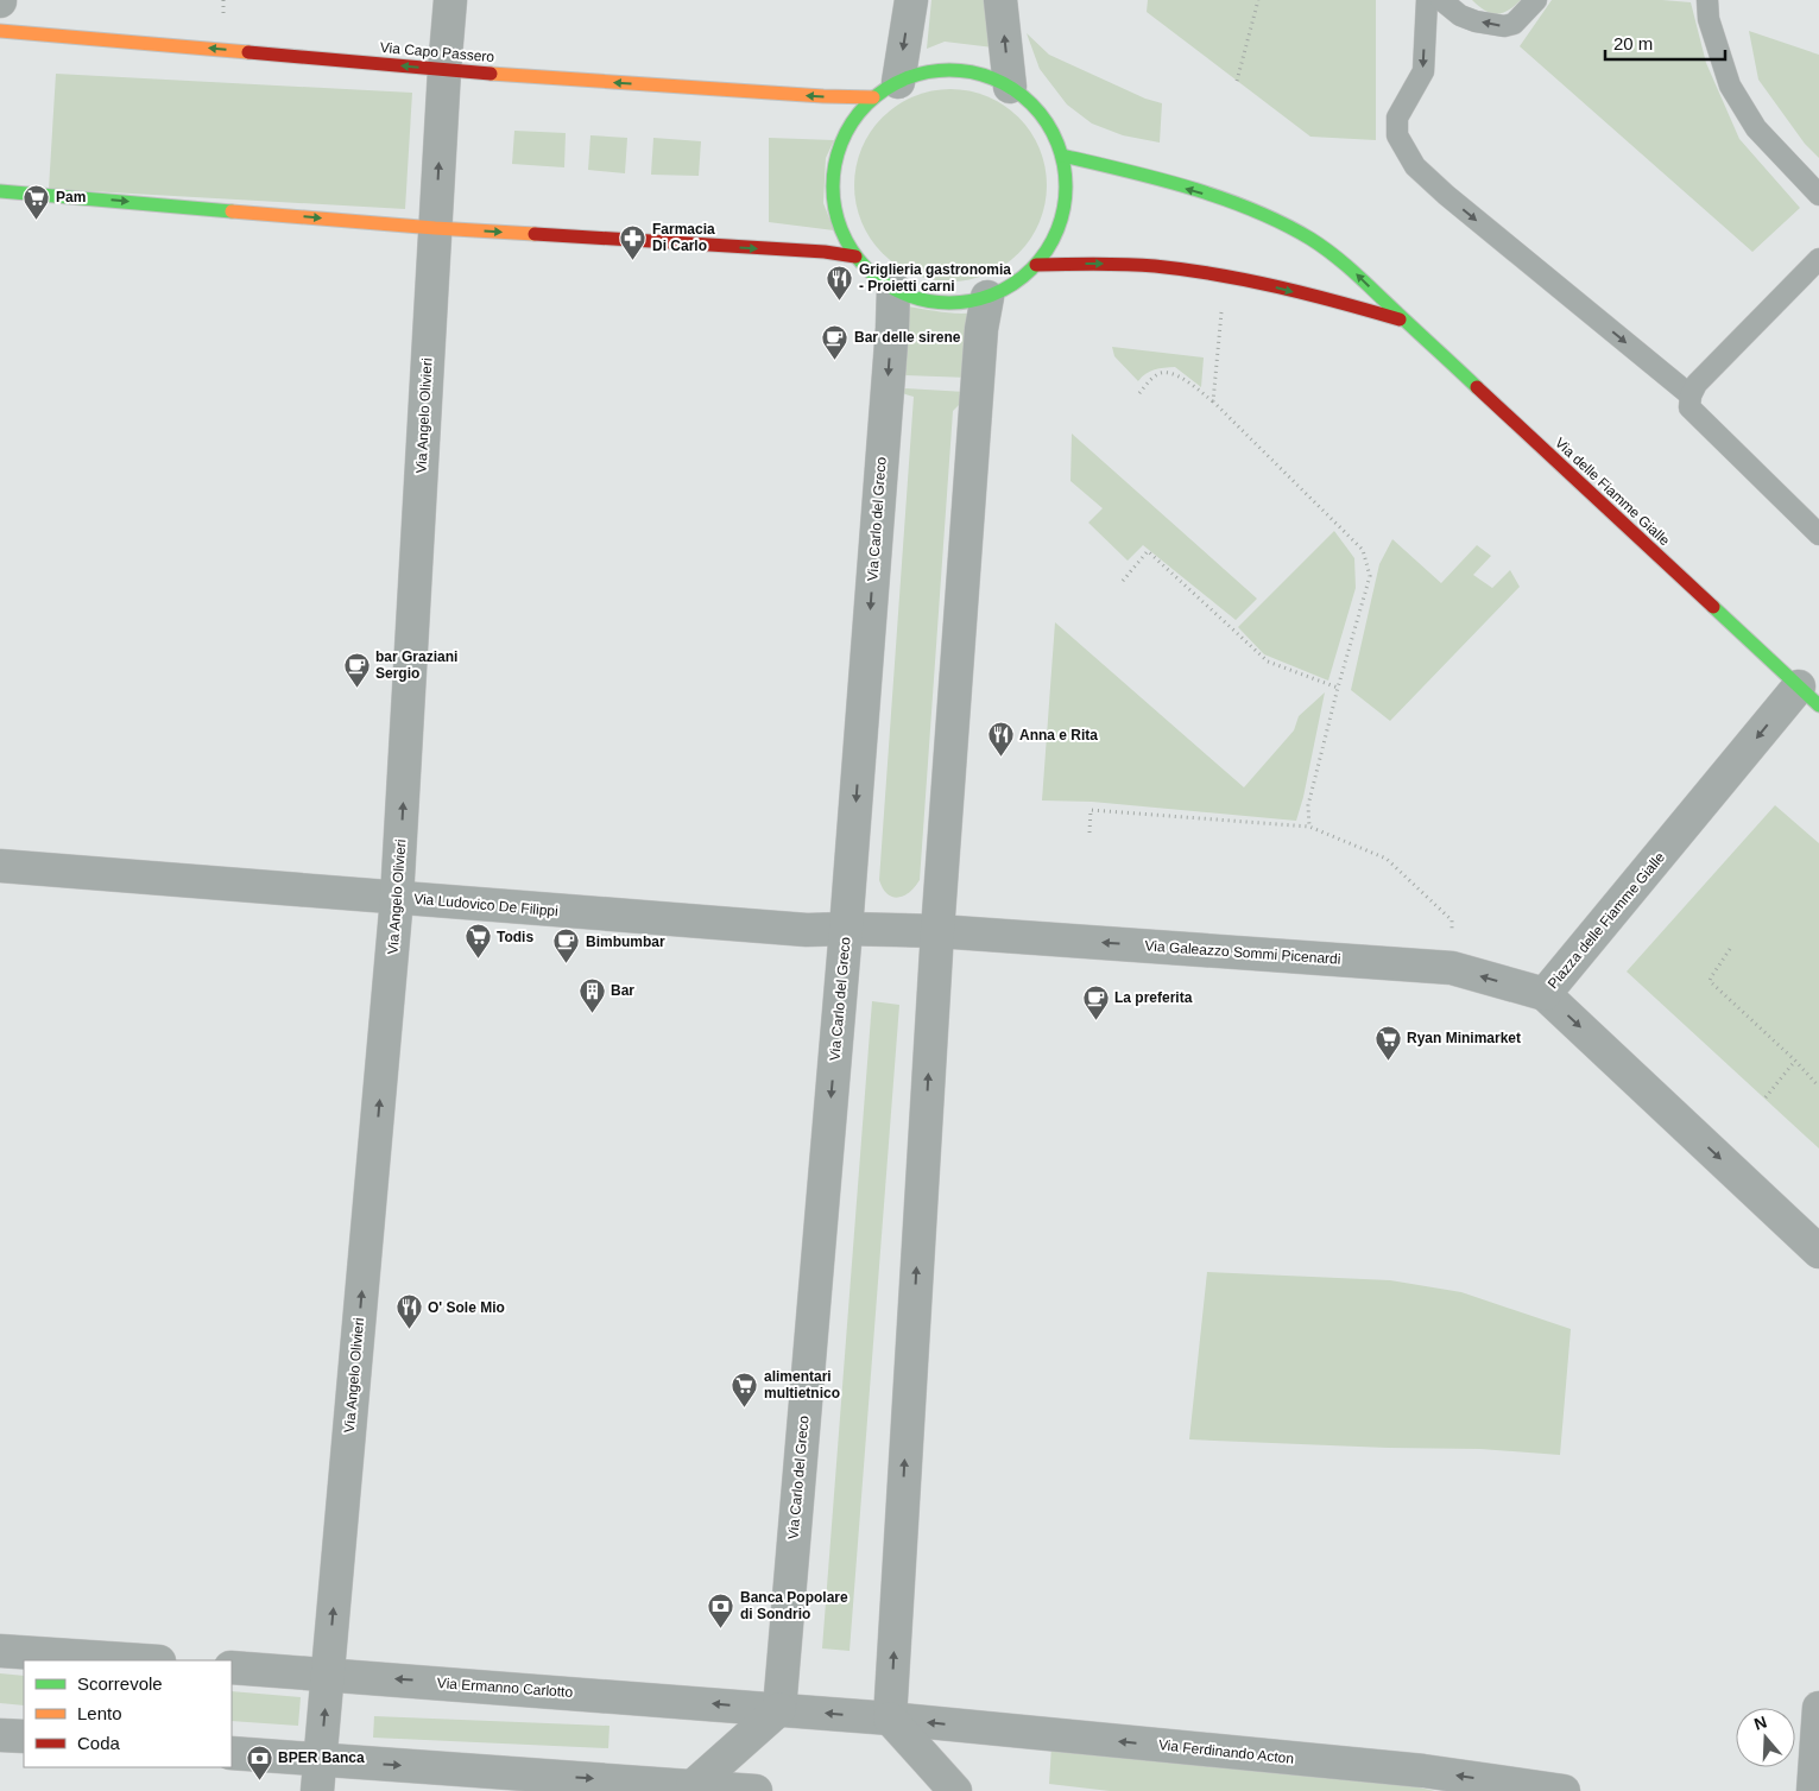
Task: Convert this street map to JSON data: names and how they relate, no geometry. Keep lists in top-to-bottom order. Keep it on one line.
{"streets":{"street":["Via Capo Passero","Via Angelo Olivieri","Via delle Fiamme Gialle","Via Carlo del Greco","Via Ludovico De Filippi","Piazza delle Fiamme Gialle","Via Galeazzo Sommi Picenardi","Via Ermanno Carlotto","Via Ferdinando Acton"]},"crossings":[["Via Capo Passero","Via Angelo Olivieri"],["Via Capo Passero","Via delle Fiamme Gialle"],["Via Capo Passero","Via Carlo del Greco"],["Via Angelo Olivieri","Via Ludovico De Filippi"],["Via Angelo Olivieri","Via Ermanno Carlotto"],["Via delle Fiamme Gialle","Piazza delle Fiamme Gialle"],["Via Carlo del Greco","Via Ludovico De Filippi"],["Via Carlo del Greco","Via Ermanno Carlotto"],["Via Ludovico De Filippi","Via Galeazzo Sommi Picenardi"],["Piazza delle Fiamme Gialle","Via Galeazzo Sommi Picenardi"],["Via Ermanno Carlotto","Via Ferdinando Acton"]],"one_way":["Via Capo Passero","Via Angelo Olivieri","Via Galeazzo Sommi Picenardi","Via Ferdinando Acton"],"places":{"supermarket":["Pam","Todis","Ryan Minimarket","alimentari multietnico"],"pharmacy":["Farmacia Di Carlo"],"restaurant":["Griglieria gastronomia - Proietti carni","Anna e Rita","O' Sole Mio"],"cafe":["Bar delle sirene","bar Graziani Sergio","Bimbumbar","La preferita"],"building":["Bar"],"bank":["Banca Popolare di Sondrio","BPER Banca"]},"legend":["Scorrevole","Lento","Coda"],"scale_bar":"20 m","north":"top"}
